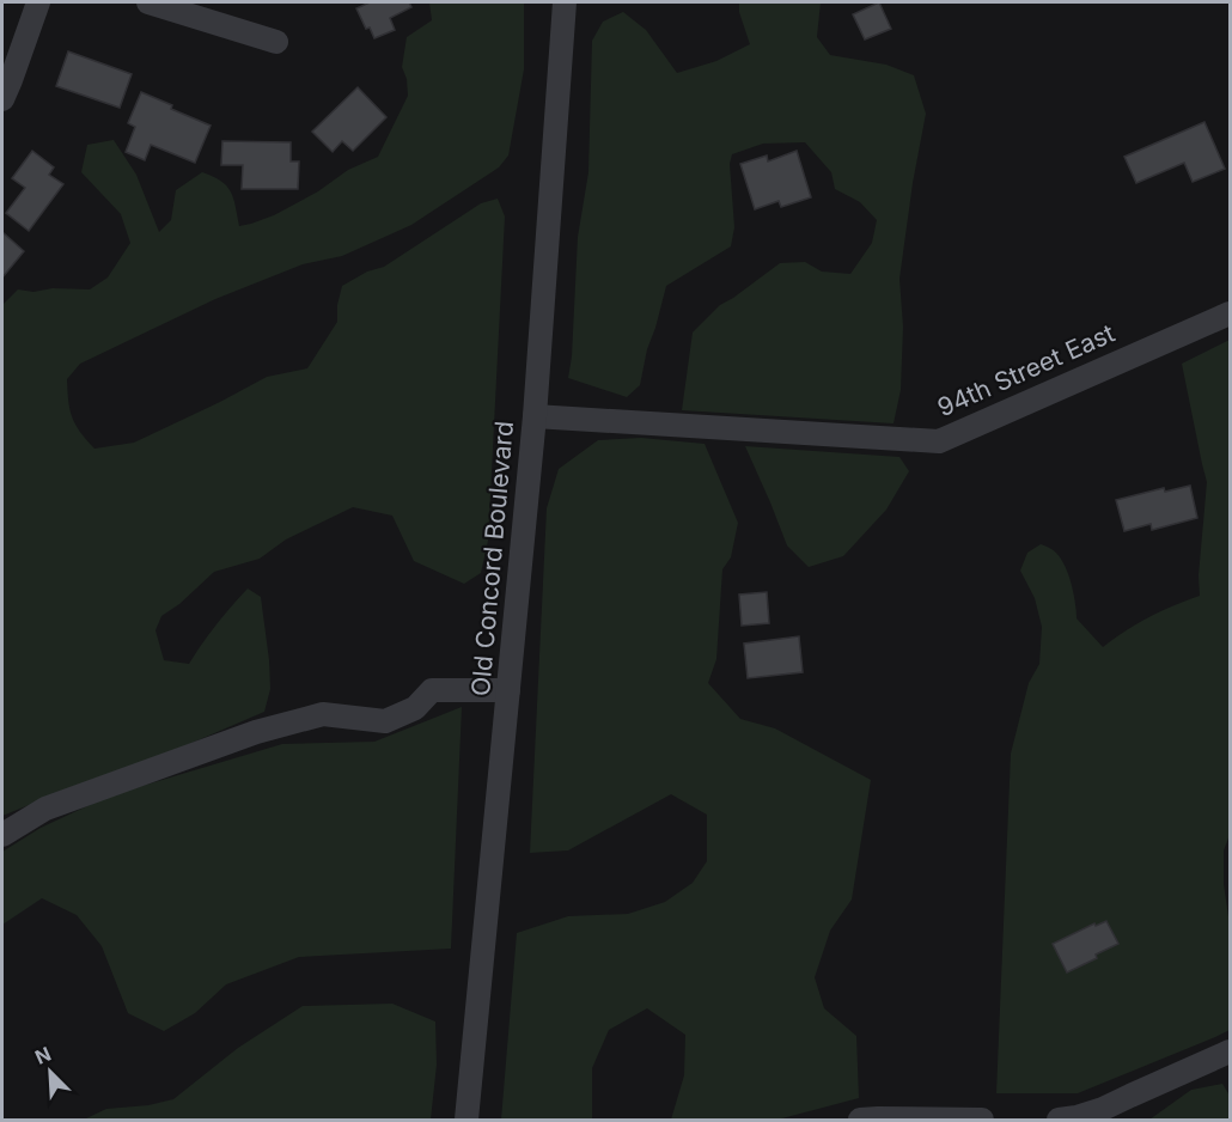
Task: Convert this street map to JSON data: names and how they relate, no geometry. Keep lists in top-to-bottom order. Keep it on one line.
{"streets":{"street":["94th Street East","Old Concord Boulevard"]},"crossings":[["94th Street East","Old Concord Boulevard"]],"north":"top left"}
